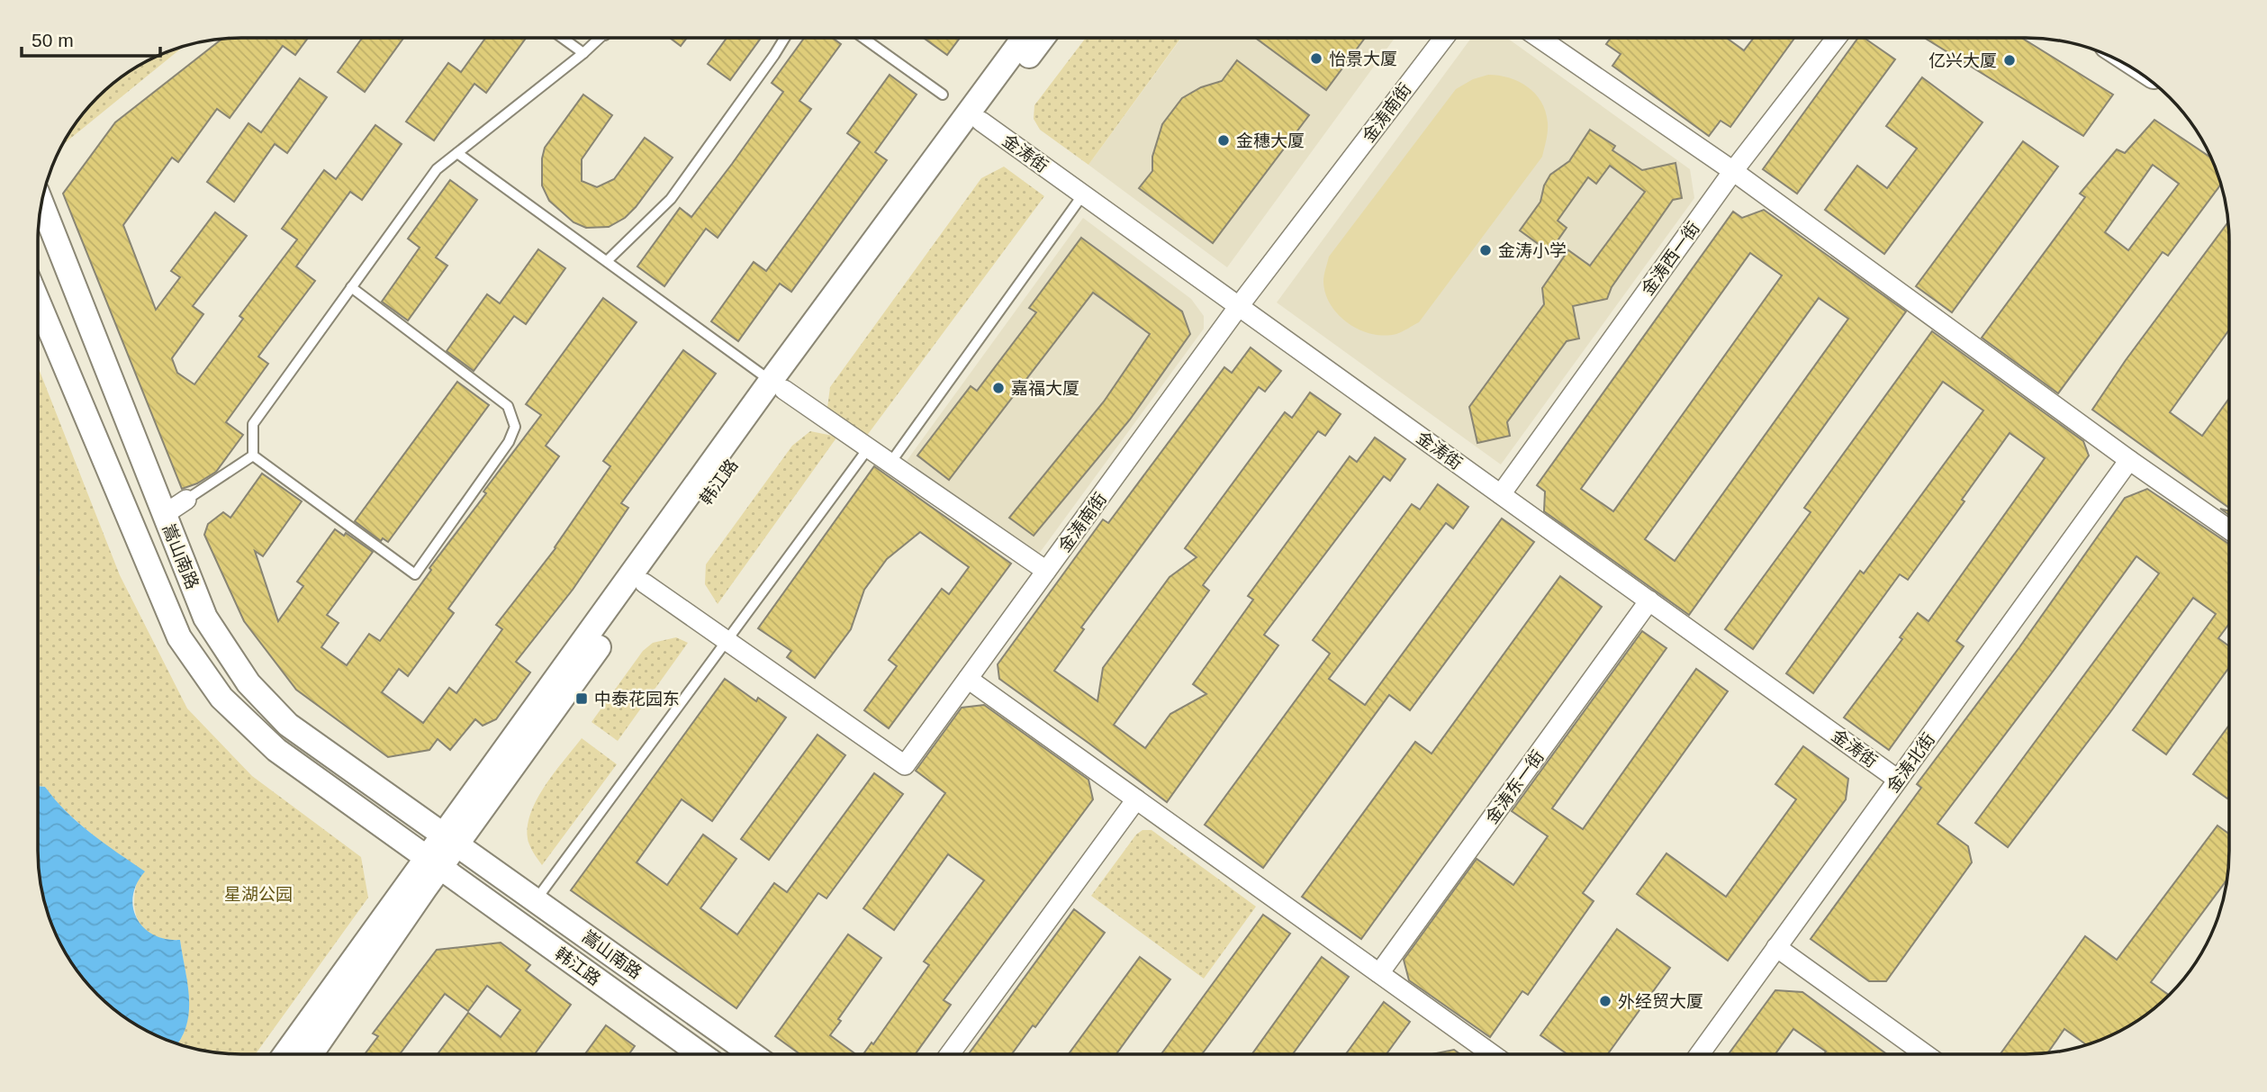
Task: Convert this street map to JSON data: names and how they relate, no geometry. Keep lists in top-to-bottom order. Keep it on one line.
{"streets":{"street":["金涛南街","金涛街","金涛西一街","韩江路","嵩山南路","金涛北街","金涛东一街"]},"crossings":[["金涛南街","金涛街"],["金涛南街","韩江路"],["金涛街","金涛西一街"],["金涛街","韩江路"],["金涛街","金涛北街"],["金涛街","金涛东一街"],["韩江路","嵩山南路"]],"parks":["星湖公园"],"places":{"other":["怡景大厦","亿兴大厦","金穗大厦","金涛小学","嘉福大厦","外经贸大厦"],"transit":["中泰花园东"]},"scale_bar":"50 m"}
